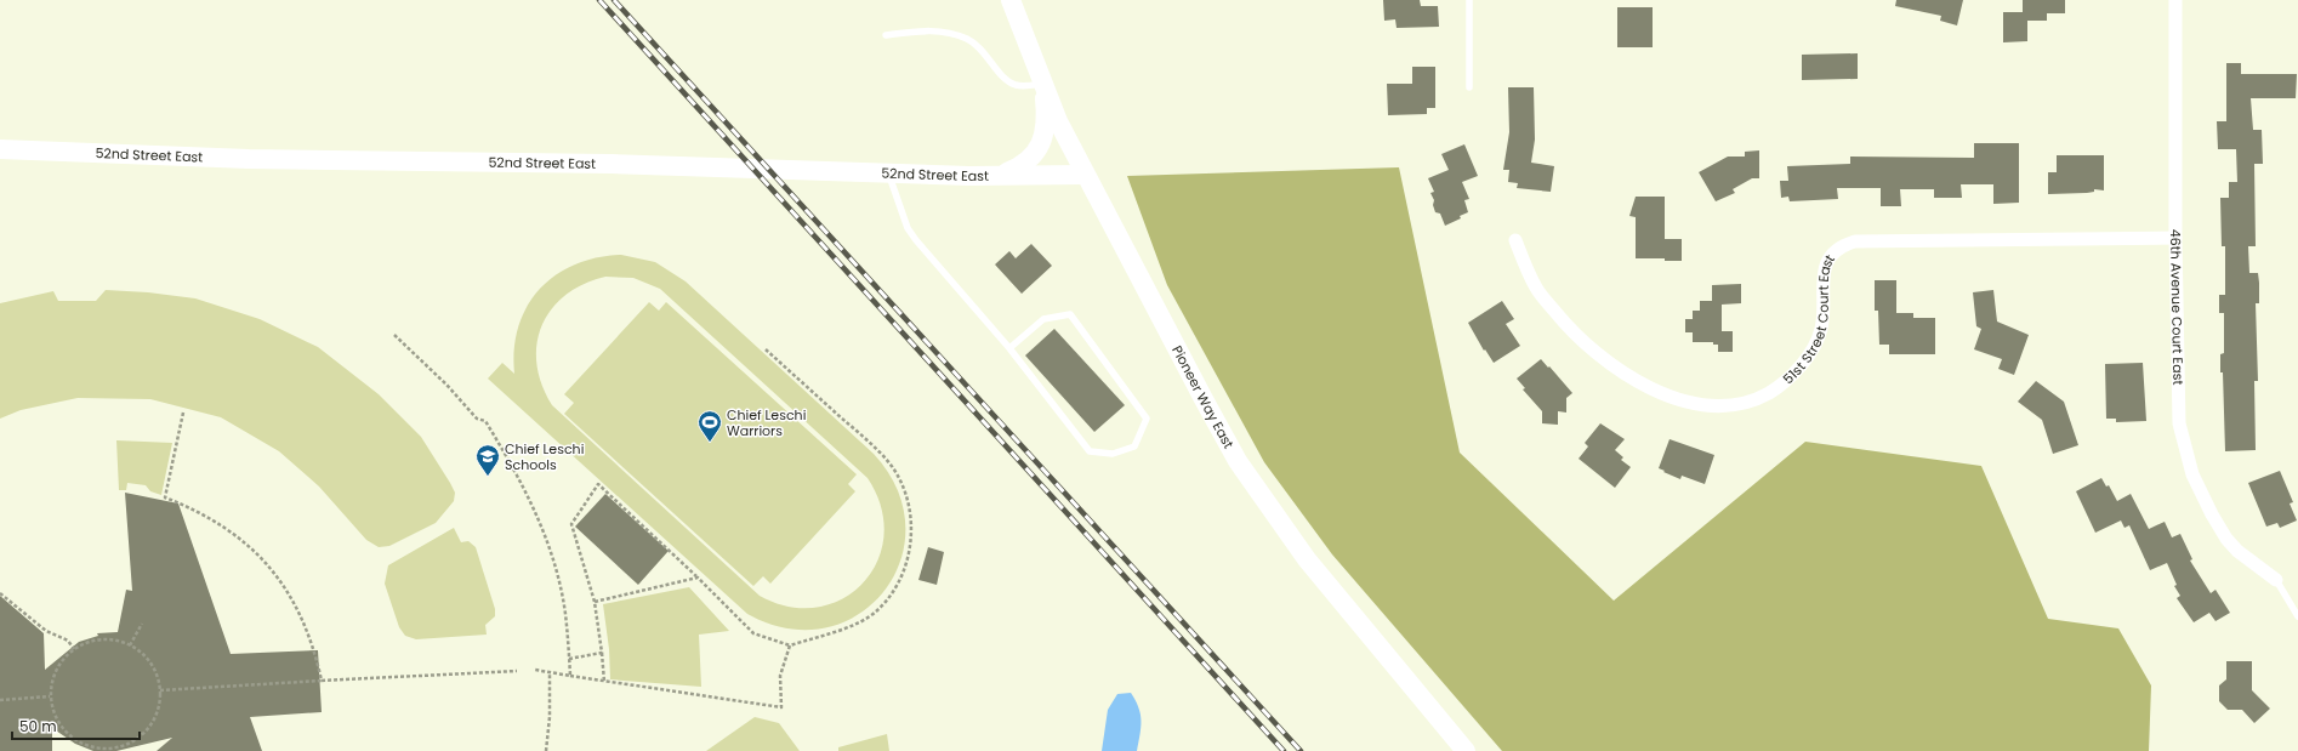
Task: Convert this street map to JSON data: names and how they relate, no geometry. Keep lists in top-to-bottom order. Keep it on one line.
{"streets":{"street":["52nd Street East","46th Avenue Court East","51st Street Court East","Pioneer Way East"]},"crossings":[["52nd Street East","Pioneer Way East"],["46th Avenue Court East","51st Street Court East"]],"places":{"sports":["Chief Leschi Warriors"],"school or university":["Chief Leschi Schools"]},"scale_bar":"50 m"}
